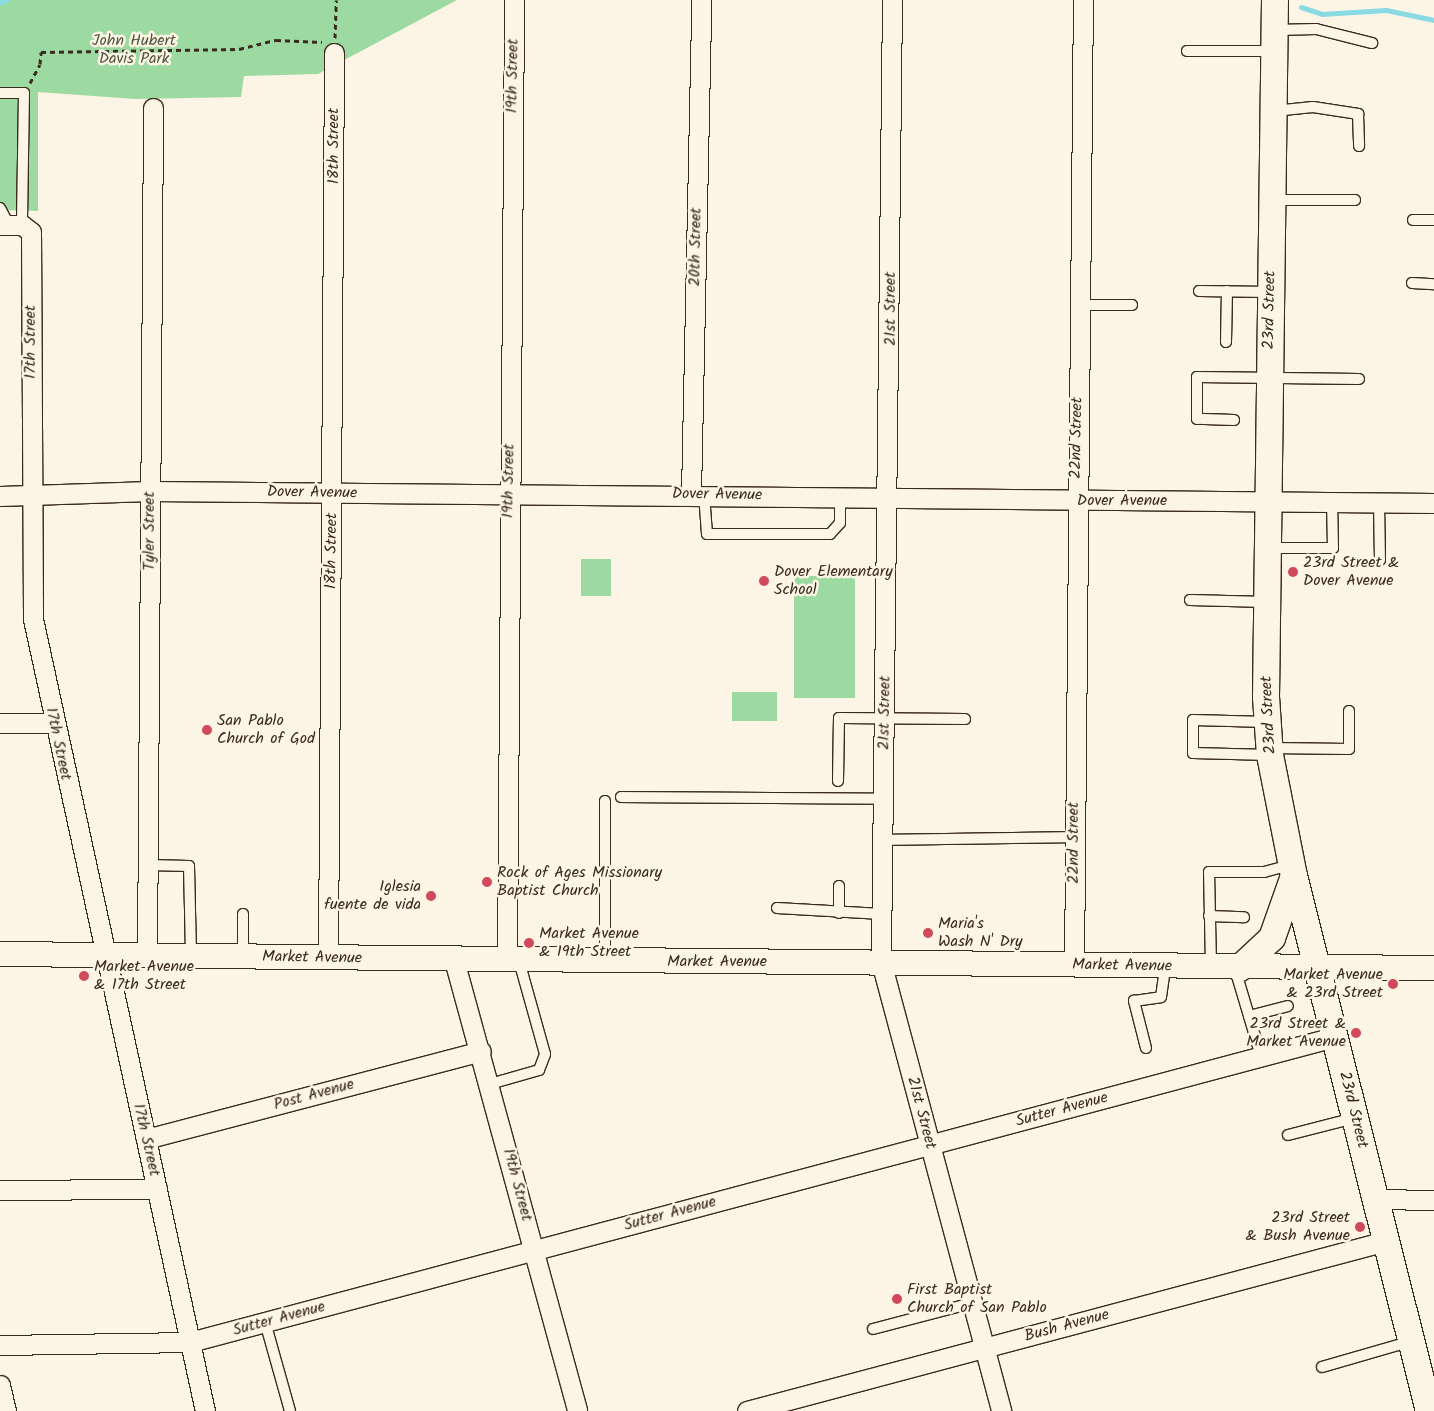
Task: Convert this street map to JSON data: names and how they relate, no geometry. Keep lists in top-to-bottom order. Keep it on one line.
{"streets":{"main road":["23rd Street"],"street":["19th Street","18th Street","20th Street","21st Street","17th Street","22nd Street","Dover Avenue","Tyler Street","Market Avenue","Post Avenue","Sutter Avenue","Bush Avenue"]},"crossings":[["19th Street","Dover Avenue"],["19th Street","Market Avenue"],["19th Street","Post Avenue"],["19th Street","Sutter Avenue"],["18th Street","Dover Avenue"],["18th Street","Market Avenue"],["20th Street","Dover Avenue"],["21st Street","Dover Avenue"],["21st Street","Market Avenue"],["21st Street","Sutter Avenue"],["21st Street","Bush Avenue"],["23rd Street","Dover Avenue"],["23rd Street","Market Avenue"],["23rd Street","Sutter Avenue"],["23rd Street","Bush Avenue"],["17th Street","Dover Avenue"],["17th Street","Market Avenue"],["17th Street","Post Avenue"],["17th Street","Sutter Avenue"],["22nd Street","Dover Avenue"],["22nd Street","Market Avenue"],["Dover Avenue","Tyler Street"],["Tyler Street","Market Avenue"]],"parks":["John Hubert Davis Park"],"places":["23rd Street & Dover Avenue","Dover Elementary School","San Pablo Church of God","Rock of Ages Missionary Baptist Church","Iglesia fuente de vida","Maria's Wash N' Dry","Market Avenue & 19th Street","Market Avenue & 17th Street","Market Avenue & 23rd Street","23rd Street & Market Avenue","23rd Street & Bush Avenue","First Baptist Church of San Pablo"]}
